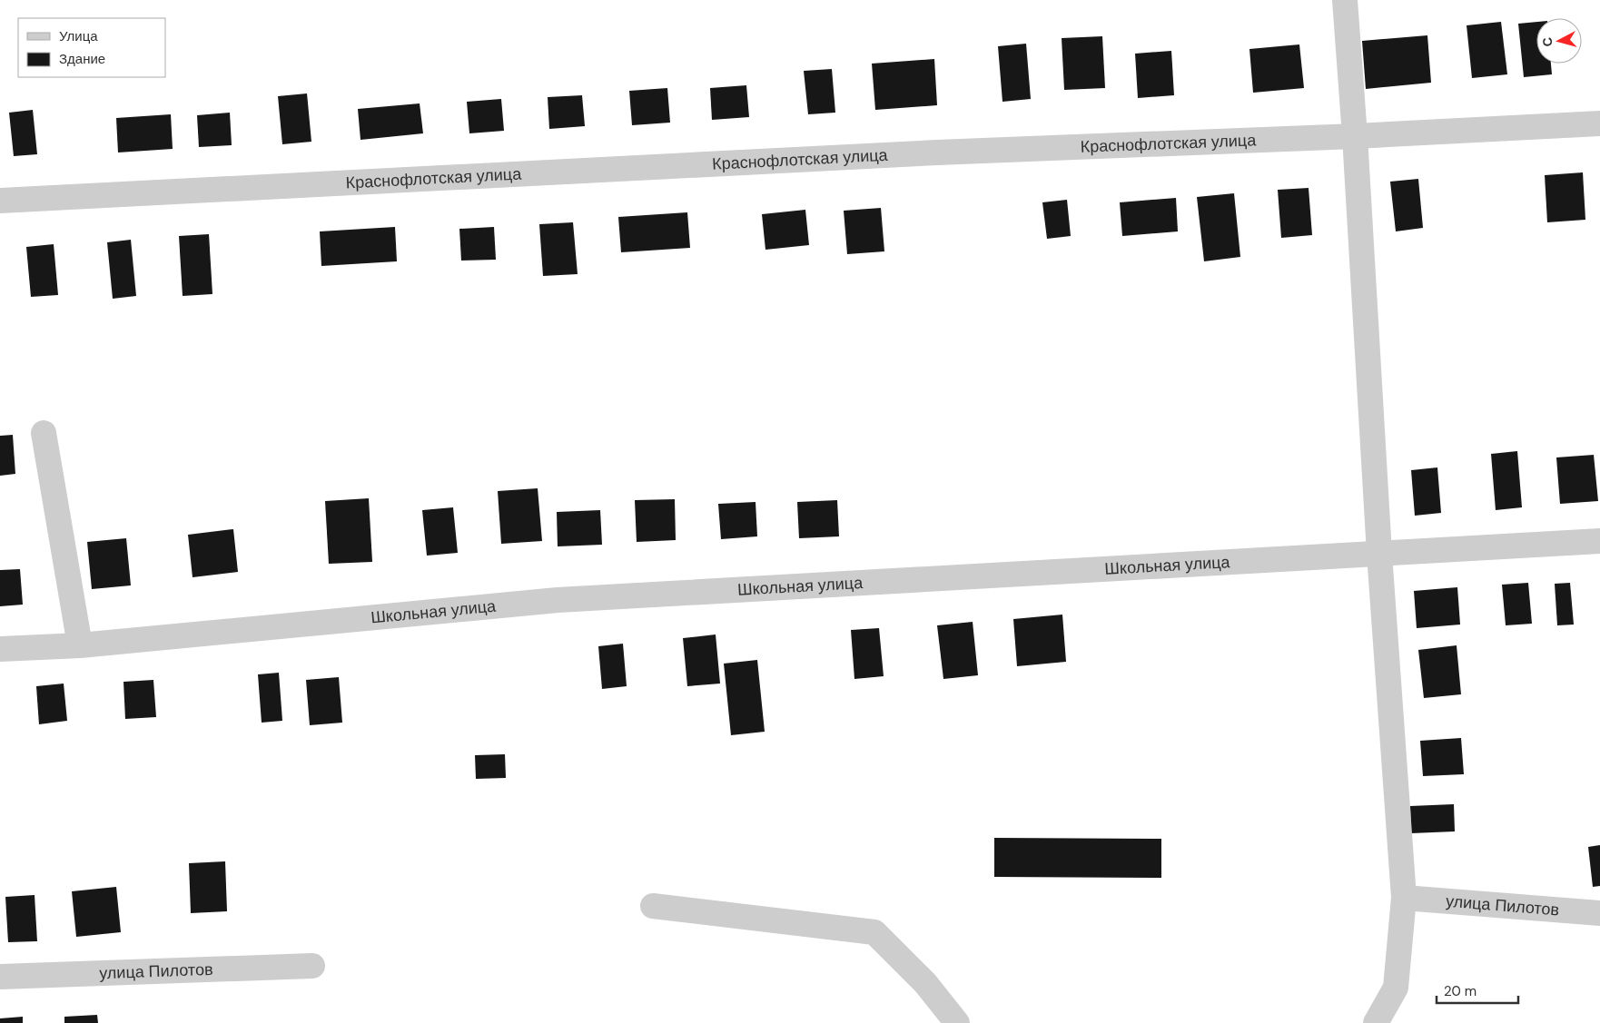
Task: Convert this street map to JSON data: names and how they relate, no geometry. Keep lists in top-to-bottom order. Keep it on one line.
{"streets":{"street":["Краснофлотская улица","Школьная улица","улица Пилотов"]},"legend":["Улица","Здание"],"scale_bar":"20 m","north":"left"}
